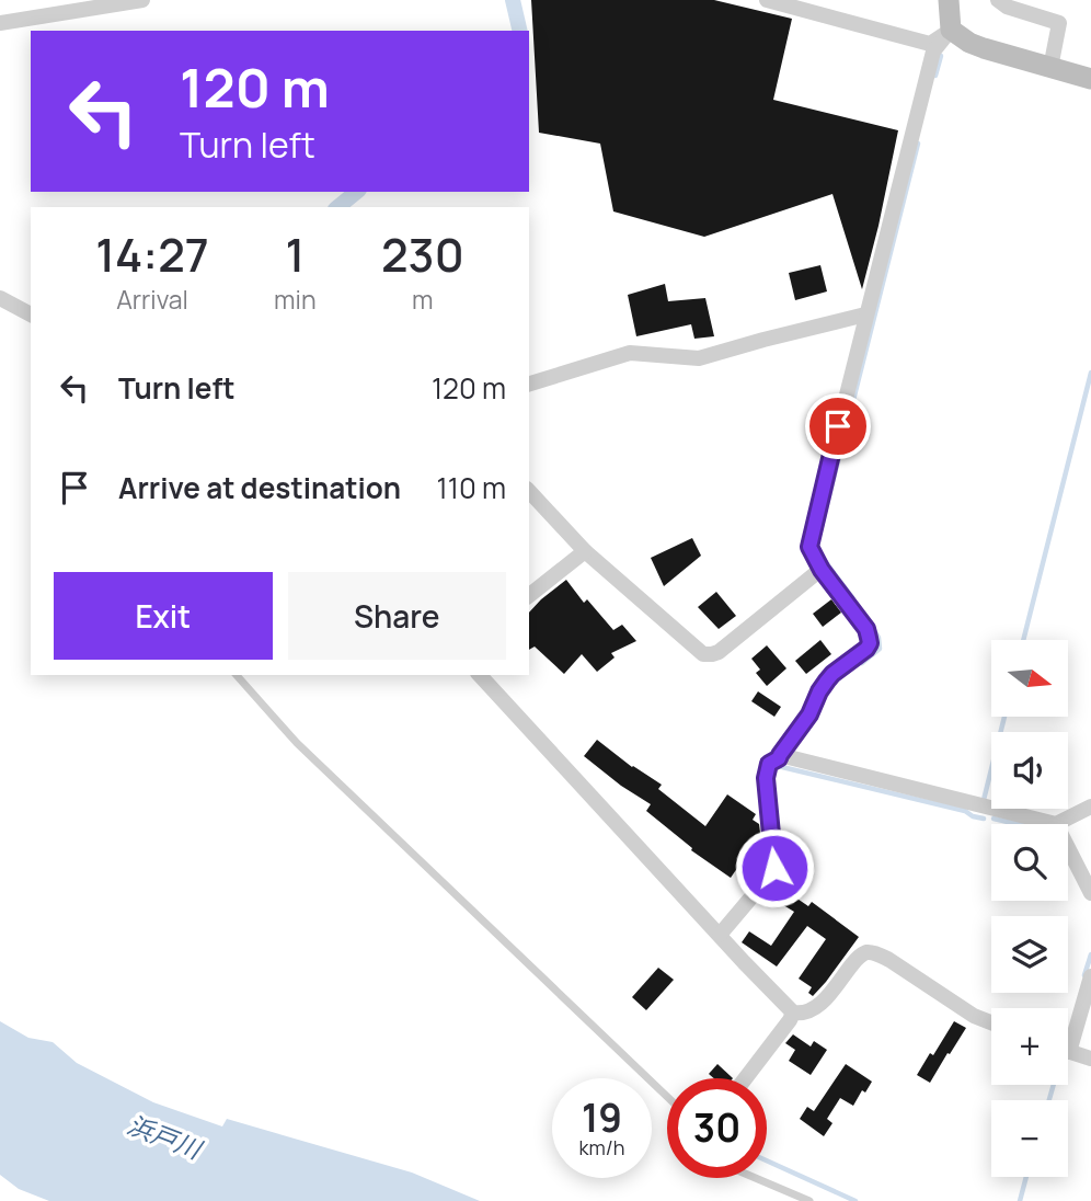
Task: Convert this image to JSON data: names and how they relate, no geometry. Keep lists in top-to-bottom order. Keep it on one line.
{"water":["浜戸川"],"north":"right","page":{"turn":["120 m","Turn left"],"eta":["14:27","Arrival","1","min","230","m"],"list":[{"name":"Turn left","value":"120 m"},{"name":"Arrive at destination","value":"110 m"}],"buttons":["Exit","Share"],"map_buttons":["+","−"],"speed":"19 km/h","limit":"30"}}
